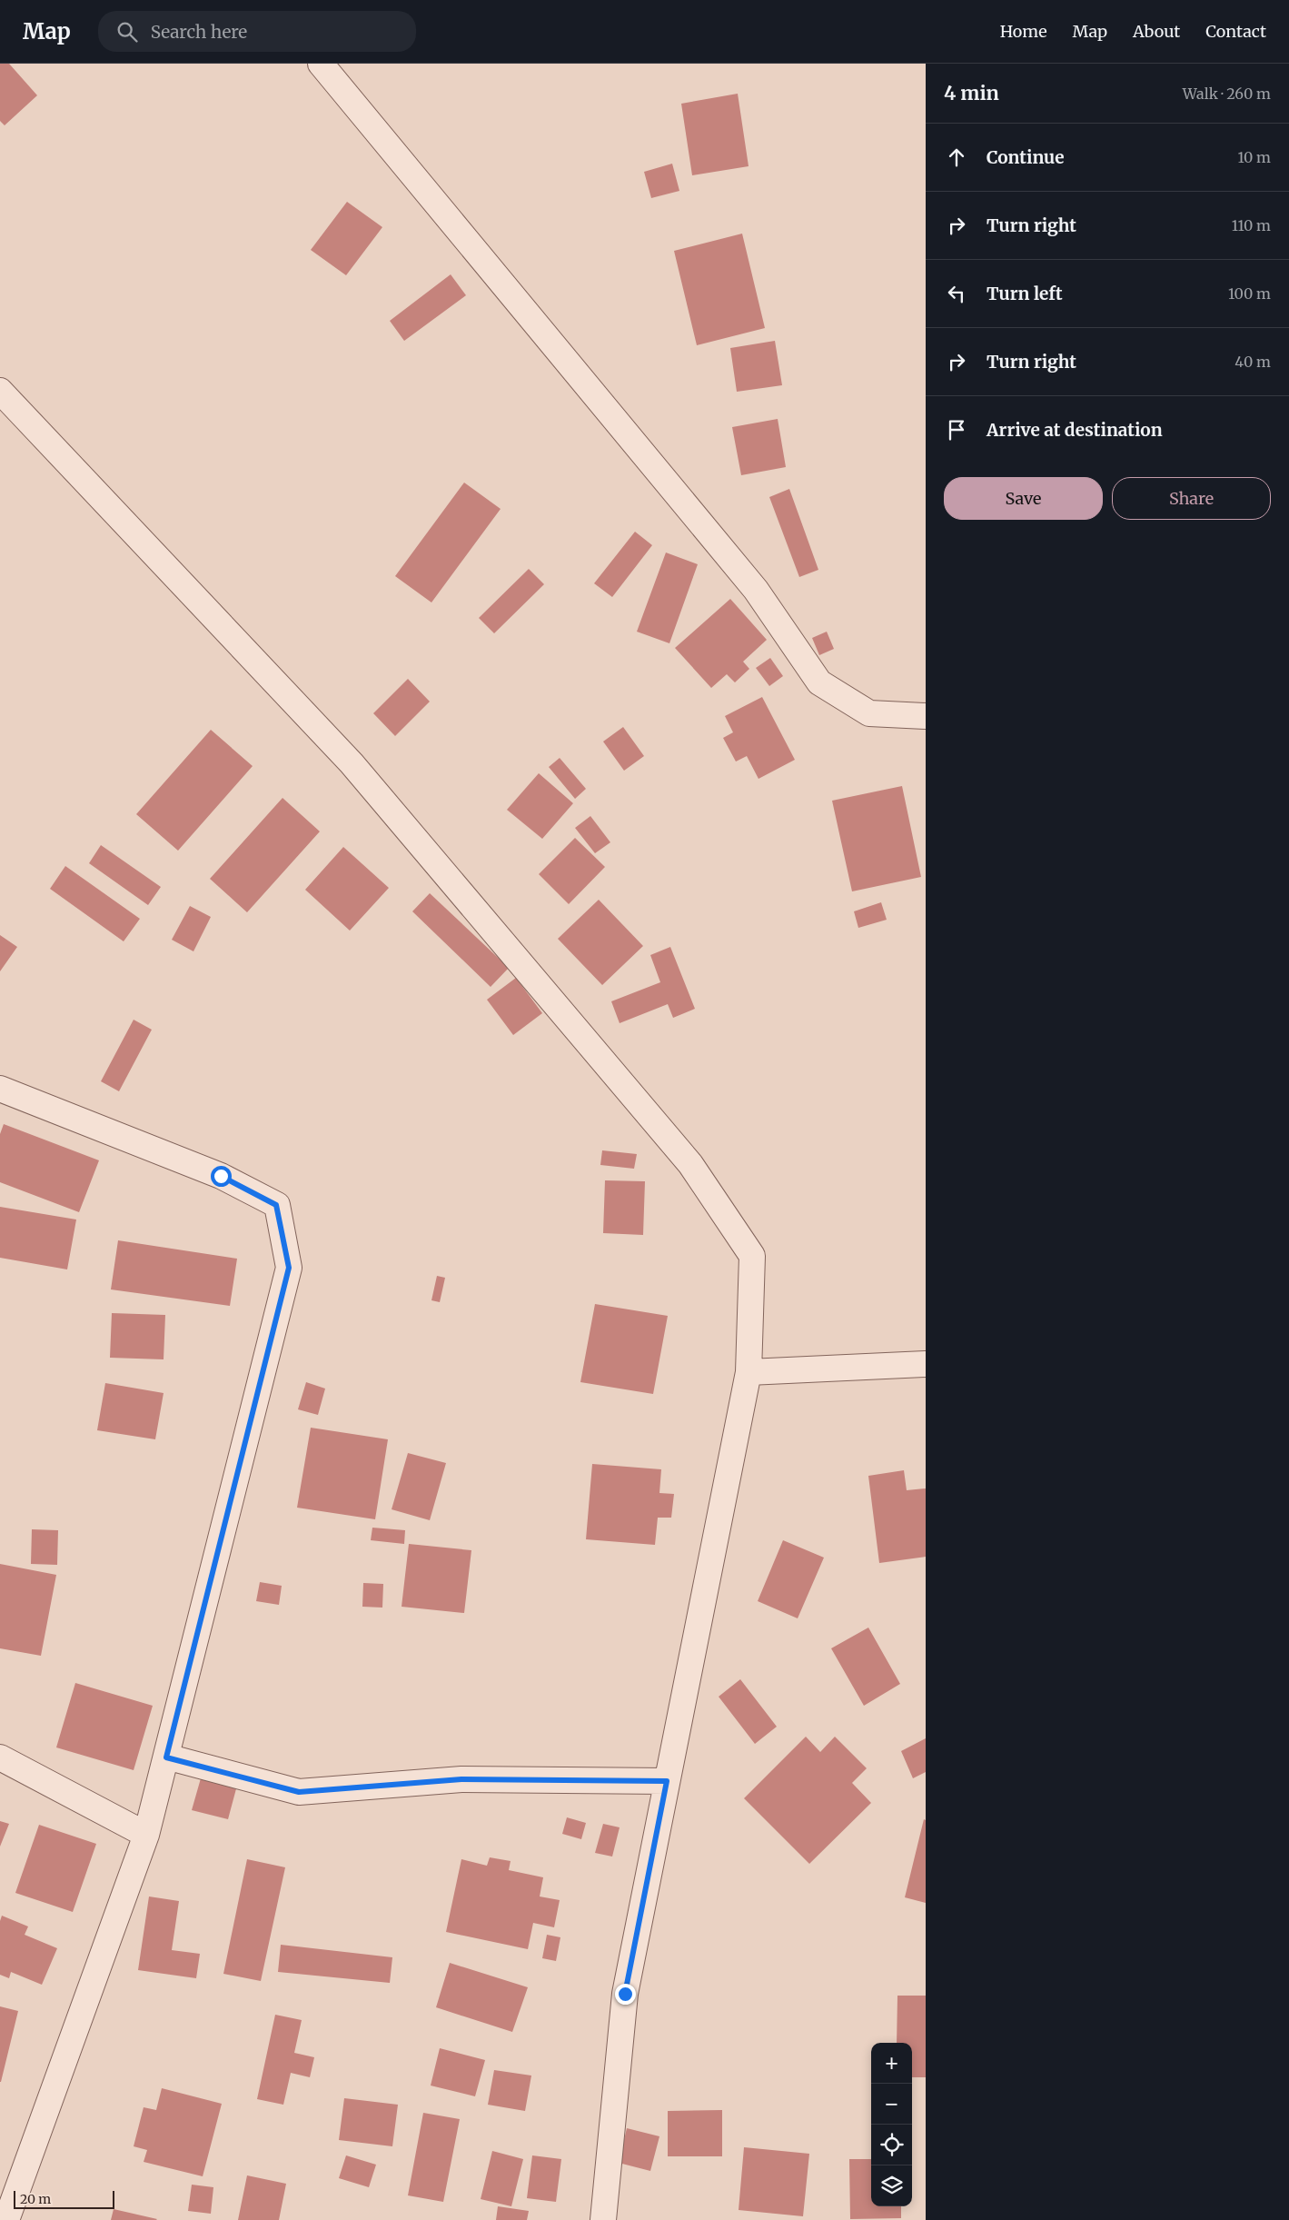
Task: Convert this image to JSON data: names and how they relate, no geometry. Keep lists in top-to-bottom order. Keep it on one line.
{"scale_bar":"20 m","page":{"header":"Map","search":"Search here","nav":["Home","Map","About","Contact"],"heading":["4 min","Walk · 260 m"],"list":[["Continue","10 m"],["Turn right","110 m"],["Turn left","100 m"],["Turn right","40 m"],"Arrive at destination"],"buttons":["Save","Share"],"map_buttons":["+","−"],"scale":"20 m"}}
